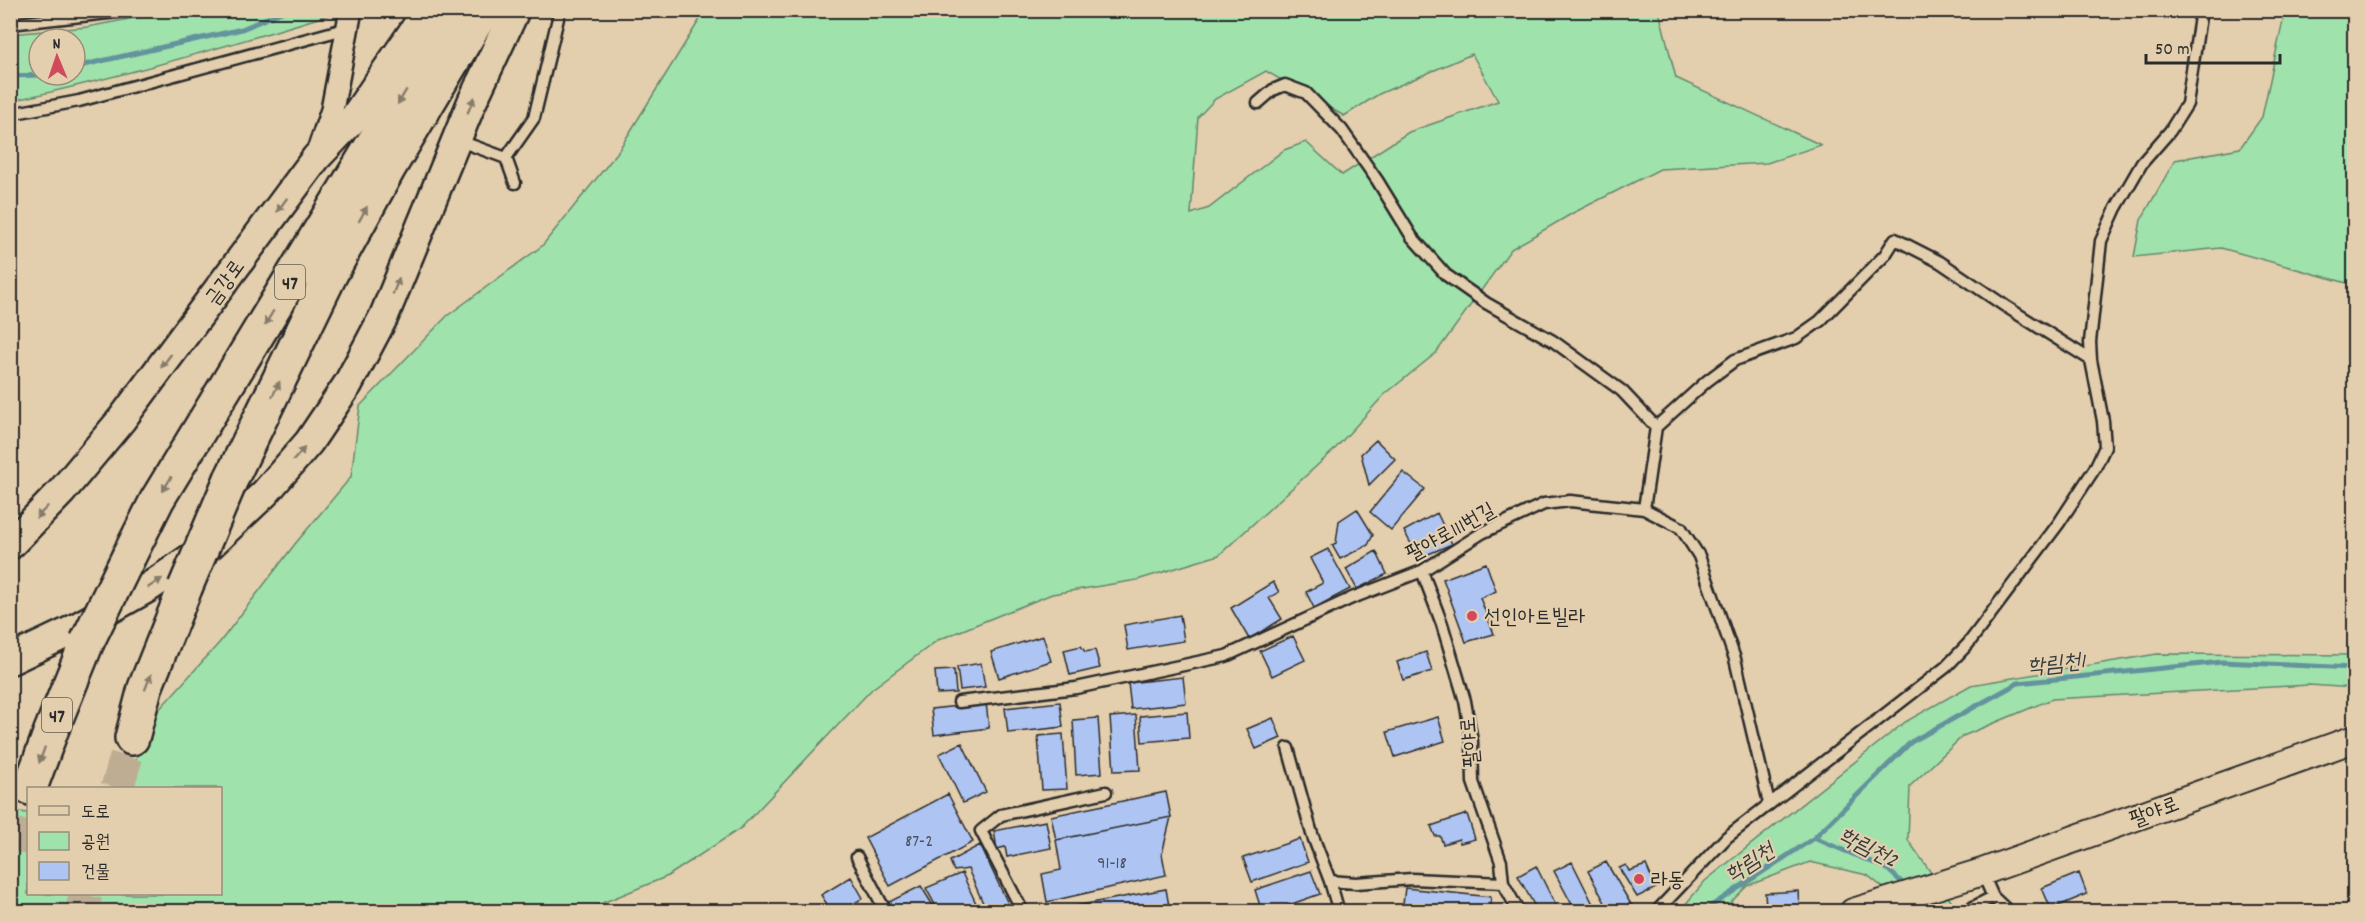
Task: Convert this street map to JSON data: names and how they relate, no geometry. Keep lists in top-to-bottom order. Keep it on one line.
{"streets":{"highway":["47"],"main road":["금강로"],"street":["팔야로"],"lane":["팔야로111번길"]},"crossings":[["팔야로111번길","팔야로"]],"water":["학림천1","학림천2","학림천"],"places":["선인아트빌라","라동"],"house_numbers":["87-2","91-18"],"legend":["도로","공원","건물"],"scale_bar":"50 m","north":"top"}
